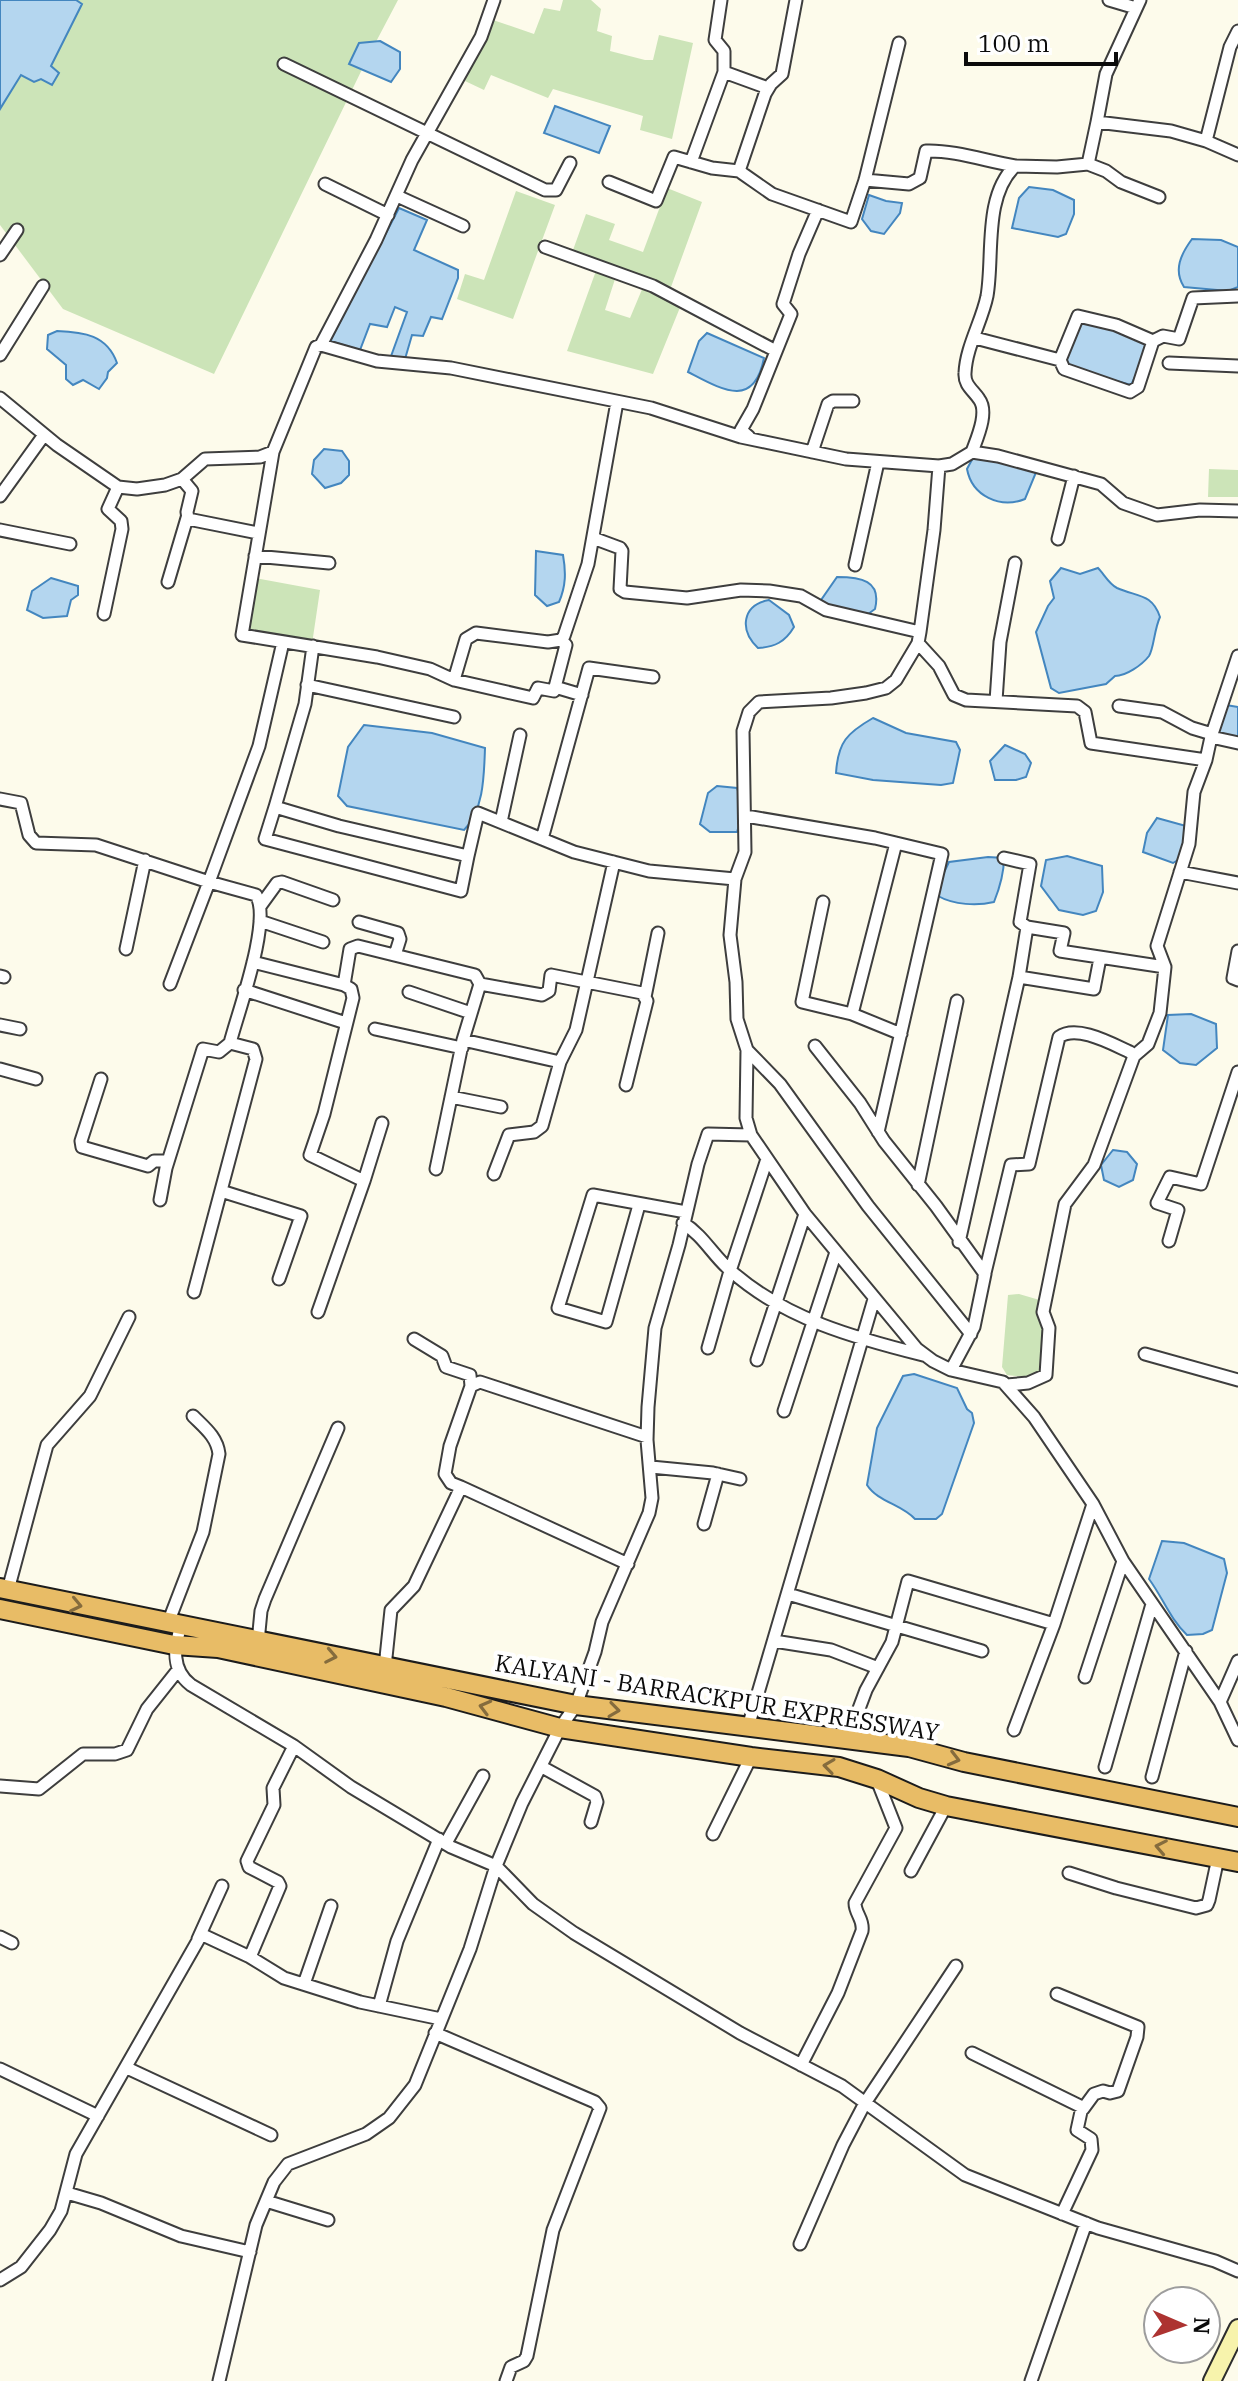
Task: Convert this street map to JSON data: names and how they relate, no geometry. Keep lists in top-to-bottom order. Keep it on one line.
{"streets":{"highway":["KALYANI - BARRACKPUR EXPRESSWAY"]},"scale_bar":"100 m","north":"right"}
